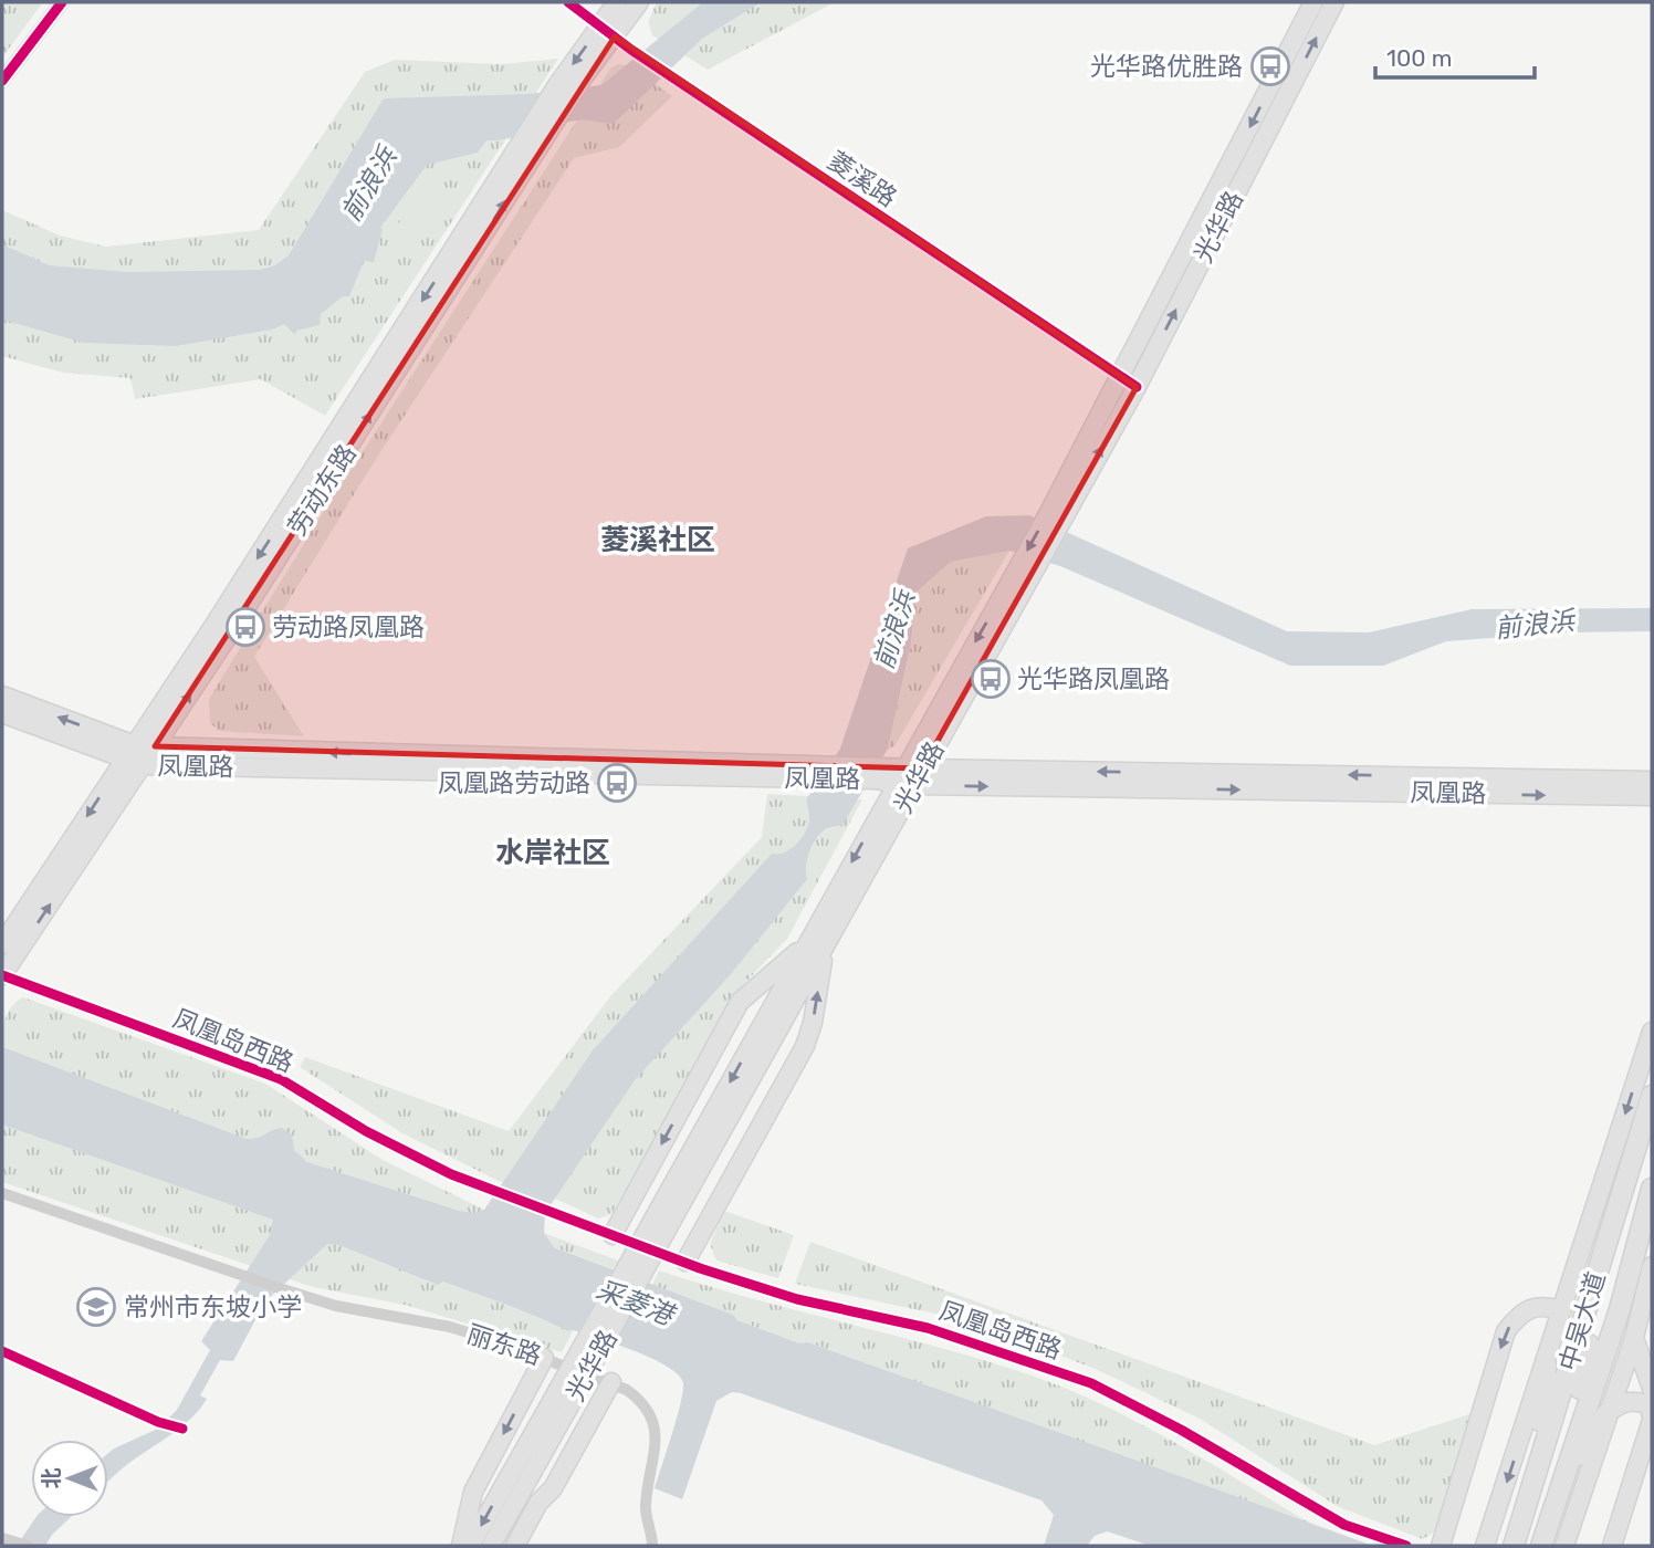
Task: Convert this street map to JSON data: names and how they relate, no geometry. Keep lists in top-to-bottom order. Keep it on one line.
{"streets":{"main road":["光华路","劳动东路","凤凰路","中吴大道"],"street":["菱溪路","凤凰岛西路","丽东路"]},"crossings":[["菱溪路","光华路"],["菱溪路","劳动东路"],["光华路","凤凰路"],["劳动东路","凤凰路"],["劳动东路","凤凰岛西路"]],"districts":["菱溪社区","水岸社区"],"water":["前浪浜","采菱港"],"places":{"bus stop":["光华路优胜路","劳动路凤凰路","光华路凤凰路","凤凰路劳动路"],"school or university":["常州市东坡小学"]},"scale_bar":"100 m","north":"left"}
